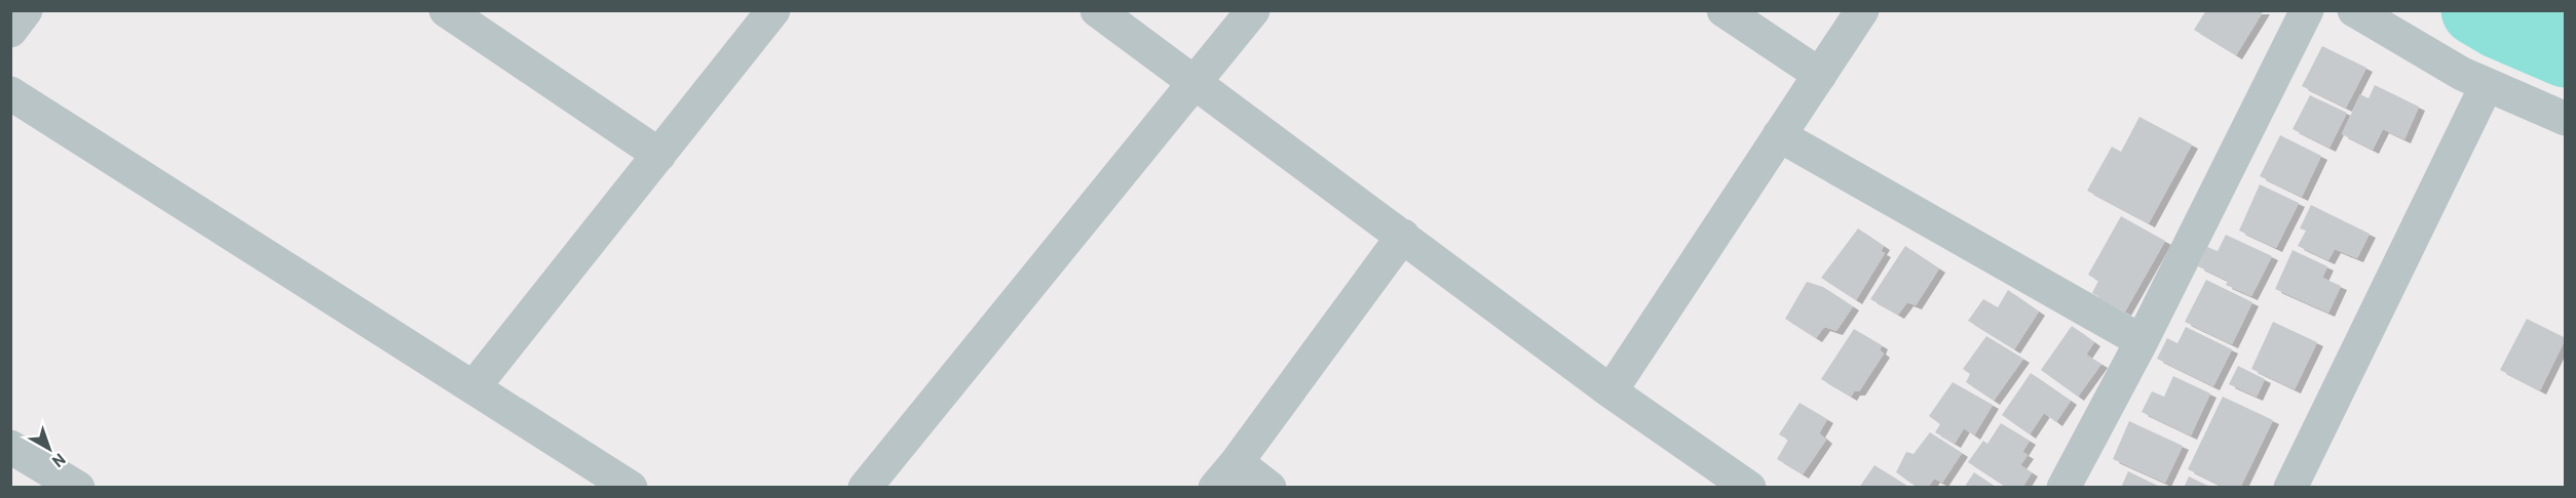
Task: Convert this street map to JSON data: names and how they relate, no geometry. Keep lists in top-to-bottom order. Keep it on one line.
{"north":"bottom right"}
